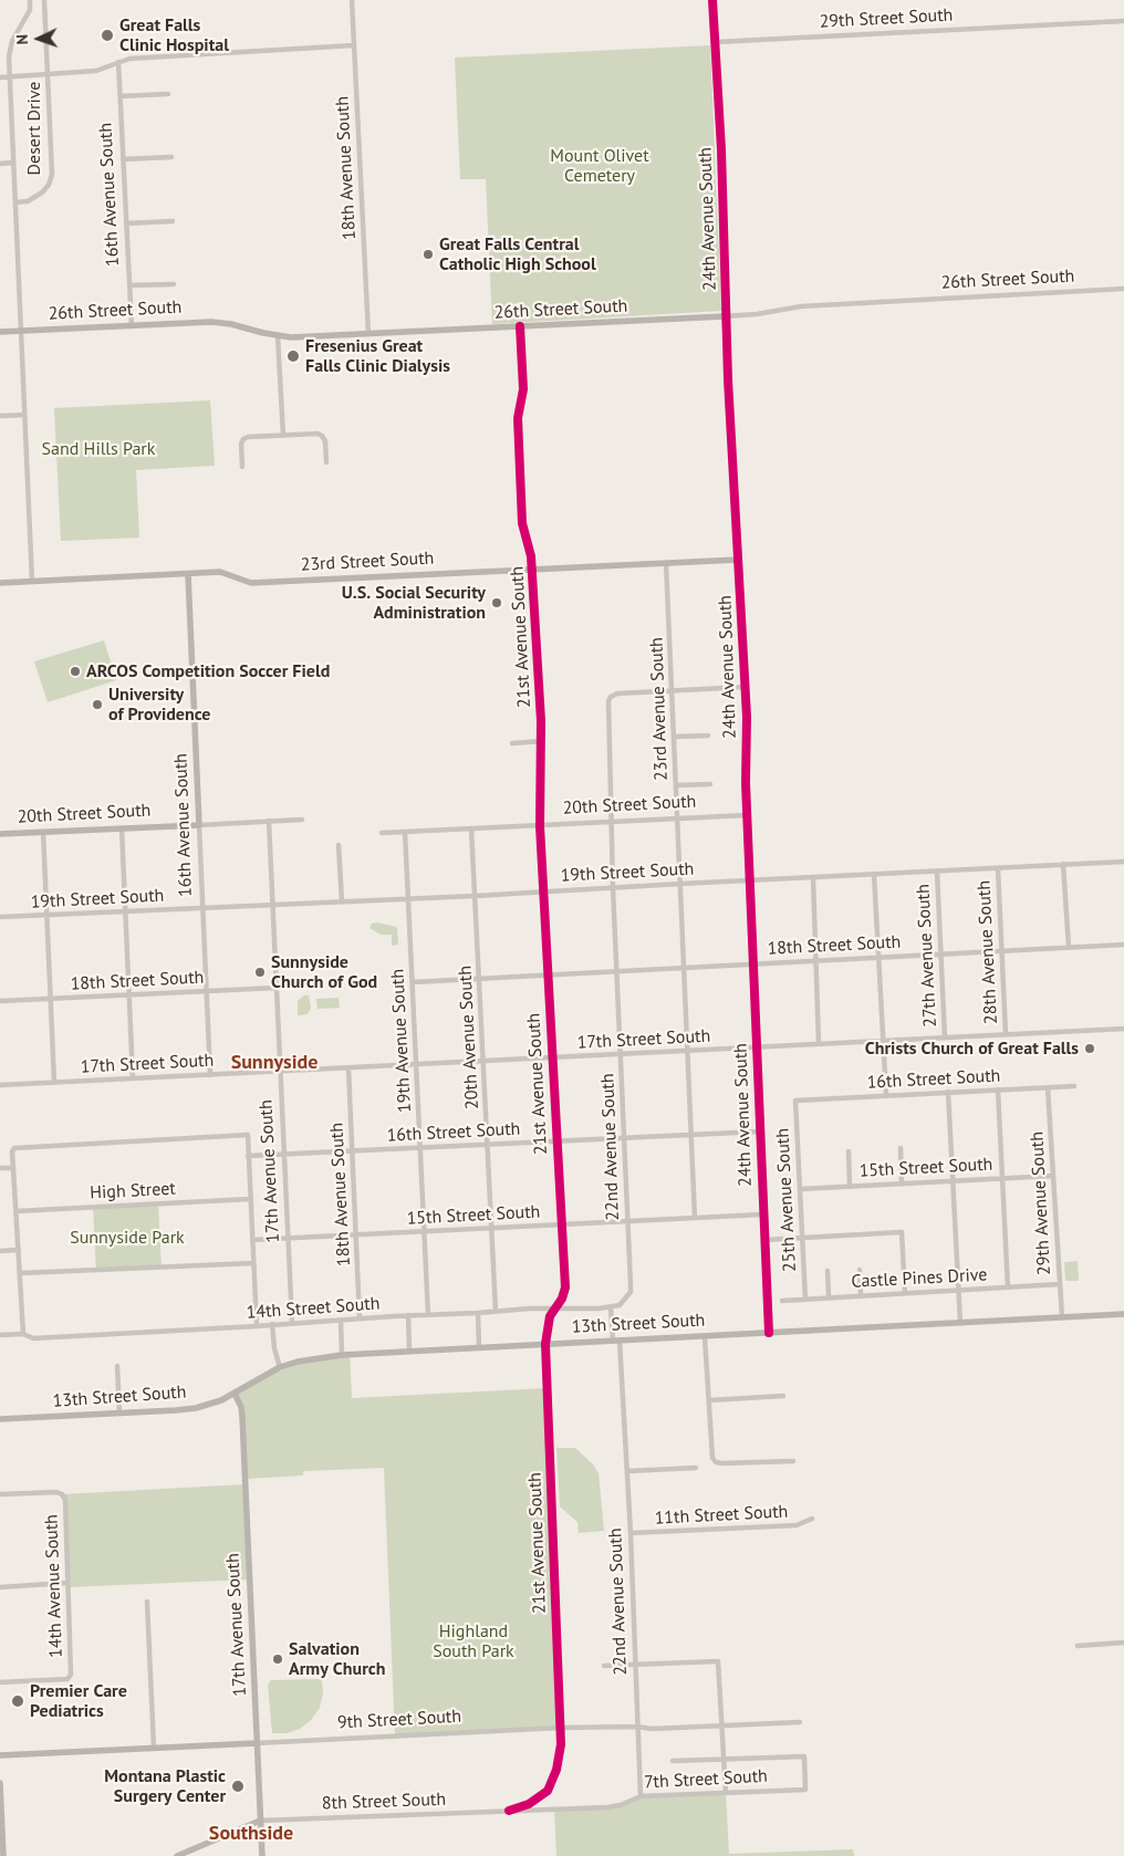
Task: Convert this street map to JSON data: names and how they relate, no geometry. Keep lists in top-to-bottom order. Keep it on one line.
{"streets":{"street":["29th Street South","Desert Drive","18th Avenue South","16th Avenue South","24th Avenue South","26th Street South","23rd Street South","21st Avenue South","23rd Avenue South","20th Street South","19th Street South","18th Street South","28th Avenue South","27th Avenue South","20th Avenue South","17th Street South","19th Avenue South","16th Street South","22nd Avenue South","15th Street South","17th Avenue South","High Street","25th Avenue South","29th Avenue South","Castle Pines Drive","14th Street South","13th Street South","11th Street South","14th Avenue South","9th Street South","7th Street South","8th Street South"]},"crossings":[["29th Street South","24th Avenue South"],["18th Avenue South","26th Street South"],["18th Avenue South","17th Street South"],["18th Avenue South","16th Street South"],["18th Avenue South","15th Street South"],["18th Avenue South","14th Street South"],["16th Avenue South","26th Street South"],["16th Avenue South","23rd Street South"],["16th Avenue South","20th Street South"],["16th Avenue South","19th Street South"],["16th Avenue South","18th Street South"],["16th Avenue South","17th Street South"],["24th Avenue South","26th Street South"],["24th Avenue South","23rd Street South"],["24th Avenue South","20th Street South"],["24th Avenue South","19th Street South"],["24th Avenue South","18th Street South"],["24th Avenue South","17th Street South"],["24th Avenue South","16th Street South"],["24th Avenue South","15th Street South"],["24th Avenue South","13th Street South"],["26th Street South","21st Avenue South"],["23rd Street South","21st Avenue South"],["23rd Street South","23rd Avenue South"],["21st Avenue South","20th Street South"],["21st Avenue South","19th Street South"],["21st Avenue South","18th Street South"],["21st Avenue South","17th Street South"],["21st Avenue South","16th Street South"],["21st Avenue South","15th Street South"],["21st Avenue South","14th Street South"],["21st Avenue South","13th Street South"],["21st Avenue South","9th Street South"],["21st Avenue South","7th Street South"],["21st Avenue South","8th Street South"],["23rd Avenue South","20th Street South"],["23rd Avenue South","19th Street South"],["23rd Avenue South","18th Street South"],["23rd Avenue South","17th Street South"],["23rd Avenue South","16th Street South"],["23rd Avenue South","22nd Avenue South"],["23rd Avenue South","15th Street South"],["20th Street South","20th Avenue South"],["20th Street South","19th Avenue South"],["20th Street South","22nd Avenue South"],["20th Street South","17th Avenue South"],["19th Street South","28th Avenue South"],["19th Street South","27th Avenue South"],["19th Street South","20th Avenue South"],["19th Street South","19th Avenue South"],["19th Street South","22nd Avenue South"],["19th Street South","17th Avenue South"],["18th Street South","28th Avenue South"],["18th Street South","27th Avenue South"],["18th Street South","20th Avenue South"],["18th Street South","19th Avenue South"],["18th Street South","22nd Avenue South"],["18th Street South","17th Avenue South"],["28th Avenue South","17th Street South"],["27th Avenue South","17th Street South"],["20th Avenue South","17th Street South"],["20th Avenue South","16th Street South"],["20th Avenue South","15th Street South"],["20th Avenue South","14th Street South"],["17th Street South","19th Avenue South"],["17th Street South","22nd Avenue South"],["17th Street South","17th Avenue South"],["19th Avenue South","16th Street South"],["19th Avenue South","15th Street South"],["19th Avenue South","14th Street South"],["16th Street South","22nd Avenue South"],["16th Street South","17th Avenue South"],["16th Street South","25th Avenue South"],["16th Street South","29th Avenue South"],["22nd Avenue South","15th Street South"],["22nd Avenue South","14th Street South"],["22nd Avenue South","13th Street South"],["22nd Avenue South","11th Street South"],["22nd Avenue South","9th Street South"],["22nd Avenue South","7th Street South"],["15th Street South","17th Avenue South"],["15th Street South","25th Avenue South"],["15th Street South","29th Avenue South"],["17th Avenue South","14th Street South"],["17th Avenue South","13th Street South"],["17th Avenue South","9th Street South"],["17th Avenue South","8th Street South"],["25th Avenue South","Castle Pines Drive"],["29th Avenue South","Castle Pines Drive"],["29th Avenue South","13th Street South"],["7th Street South","8th Street South"]],"districts":["Sunnyside","Southside"],"parks":["Mount Olivet Cemetery","Sand Hills Park","Sunnyside Park","Highland South Park"],"places":["Great Falls Clinic Hospital","Great Falls Central Catholic High School","Fresenius Great Falls Clinic Dialysis","U.S. Social Security Administration","ARCOS Competition Soccer Field","University of Providence","Sunnyside Church of God","Christs Church of Great Falls","Salvation Army Church","Premier Care Pediatrics","Montana Plastic Surgery Center"],"north":"left"}
